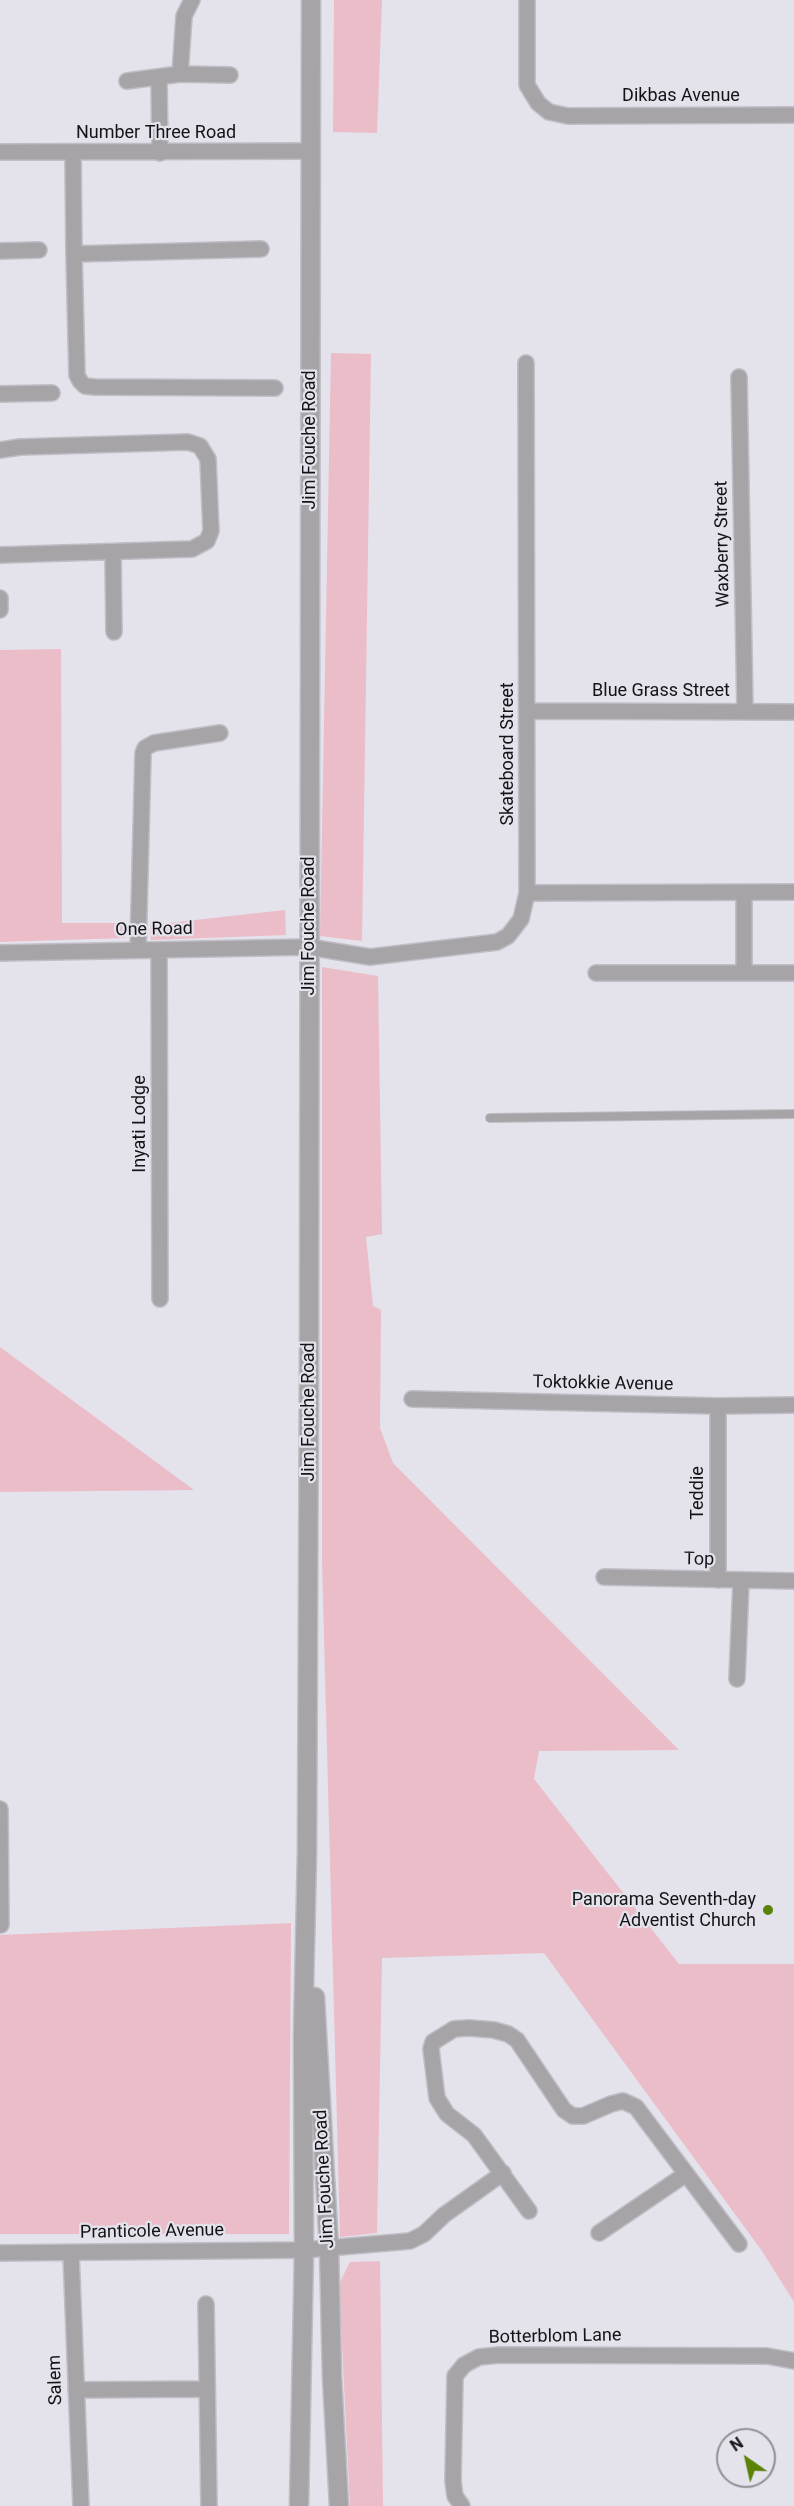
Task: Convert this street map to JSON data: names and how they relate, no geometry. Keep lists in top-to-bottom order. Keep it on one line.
{"streets":{"street":["Dikbas Avenue","Number Three Road","Jim Fouche Road","Waxberry Street","Blue Grass Street","Skateboard Street","One Road","Inyati Lodge","Toktokkie Avenue","Teddie","Top","Pranticole Avenue","Botterblom Lane","Salem"]},"crossings":[["Number Three Road","Jim Fouche Road"],["Jim Fouche Road","Skateboard Street"],["Jim Fouche Road","One Road"],["Jim Fouche Road","Pranticole Avenue"],["Waxberry Street","Blue Grass Street"],["Blue Grass Street","Skateboard Street"],["Skateboard Street","One Road"],["One Road","Inyati Lodge"],["Toktokkie Avenue","Teddie"],["Teddie","Top"],["Pranticole Avenue","Salem"]],"places":["Panorama Seventh-day Adventist Church"],"north":"top left"}
